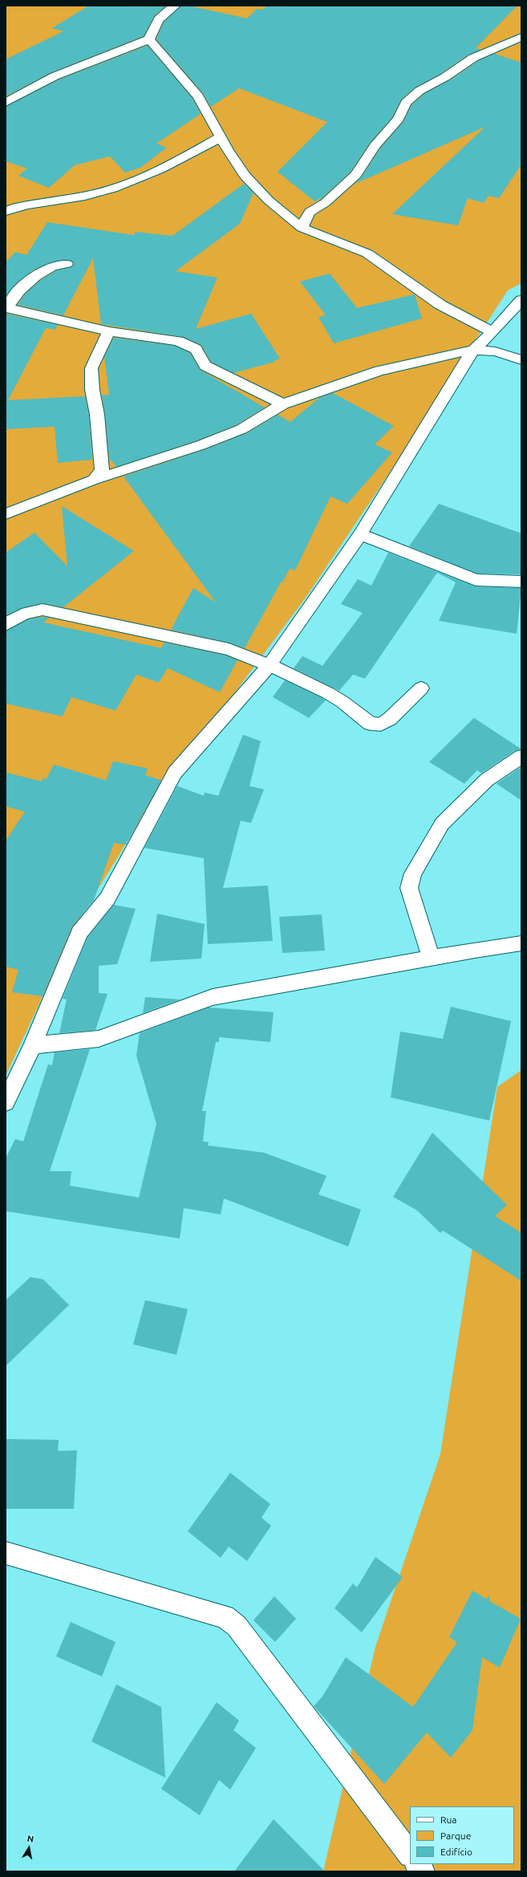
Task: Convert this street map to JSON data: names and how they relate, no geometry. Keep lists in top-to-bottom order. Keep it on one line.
{"legend":["Rua","Parque","Edifício"],"north":"top"}
